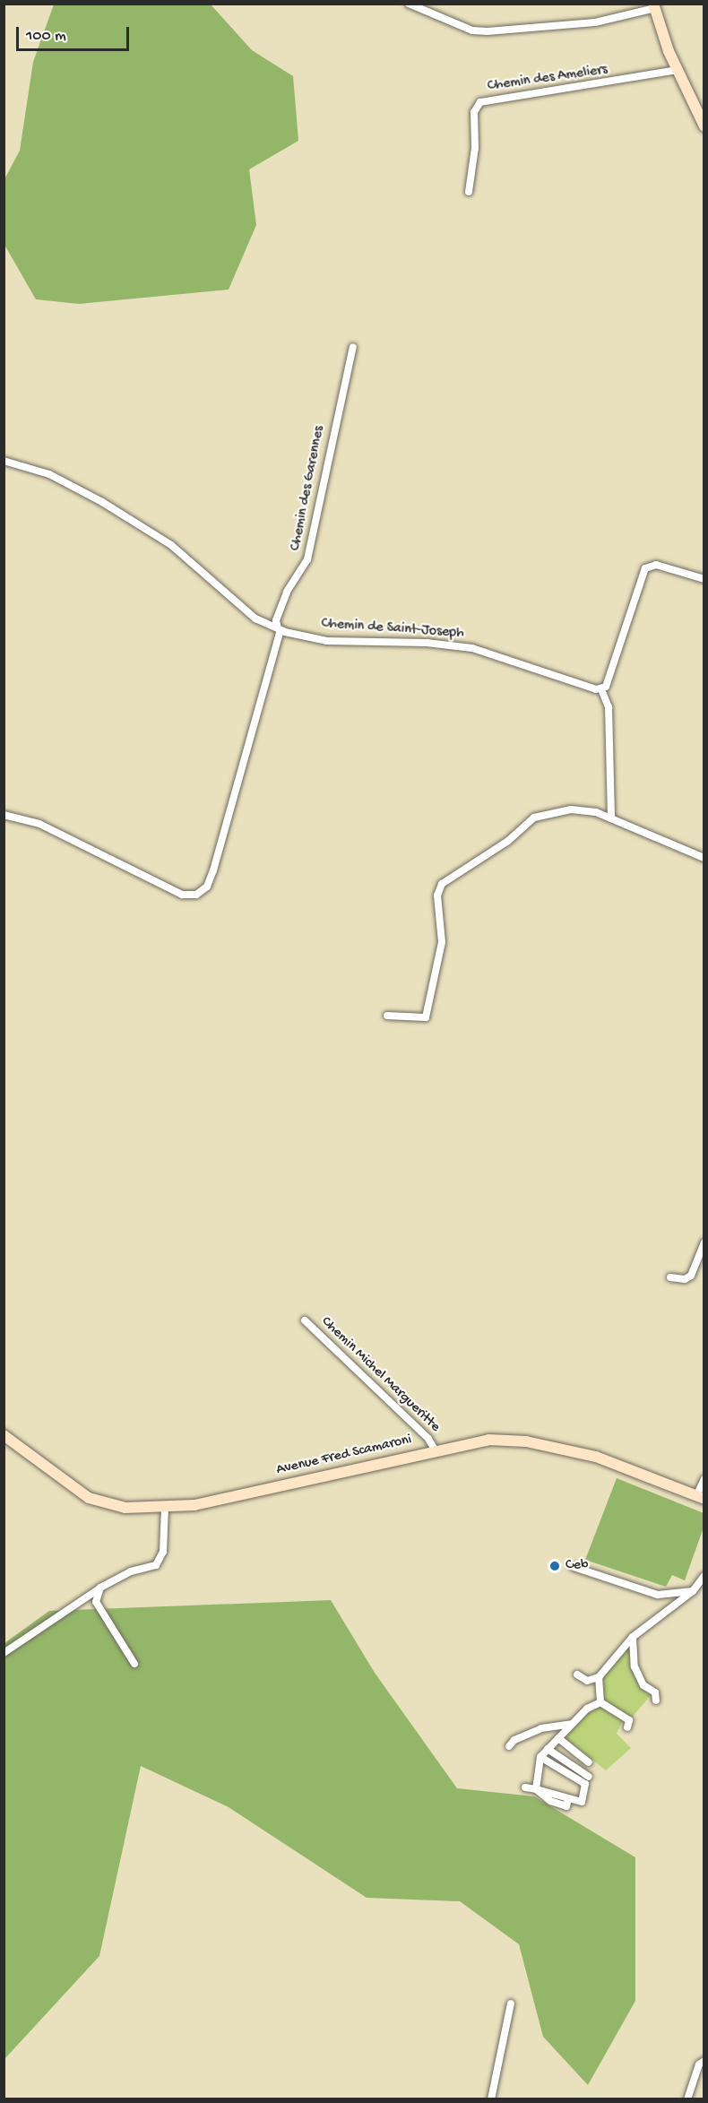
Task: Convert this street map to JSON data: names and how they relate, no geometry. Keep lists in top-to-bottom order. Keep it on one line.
{"streets":{"main road":["Avenue Fred Scamaroni"],"street":["Chemin des Ameliers","Chemin des Garennes","Chemin de Saint-Joseph","Chemin Michel Margueritte"]},"crossings":[["Chemin des Garennes","Chemin de Saint-Joseph"],["Chemin Michel Margueritte","Avenue Fred Scamaroni"]],"places":["Ceb"],"scale_bar":"100 m"}
